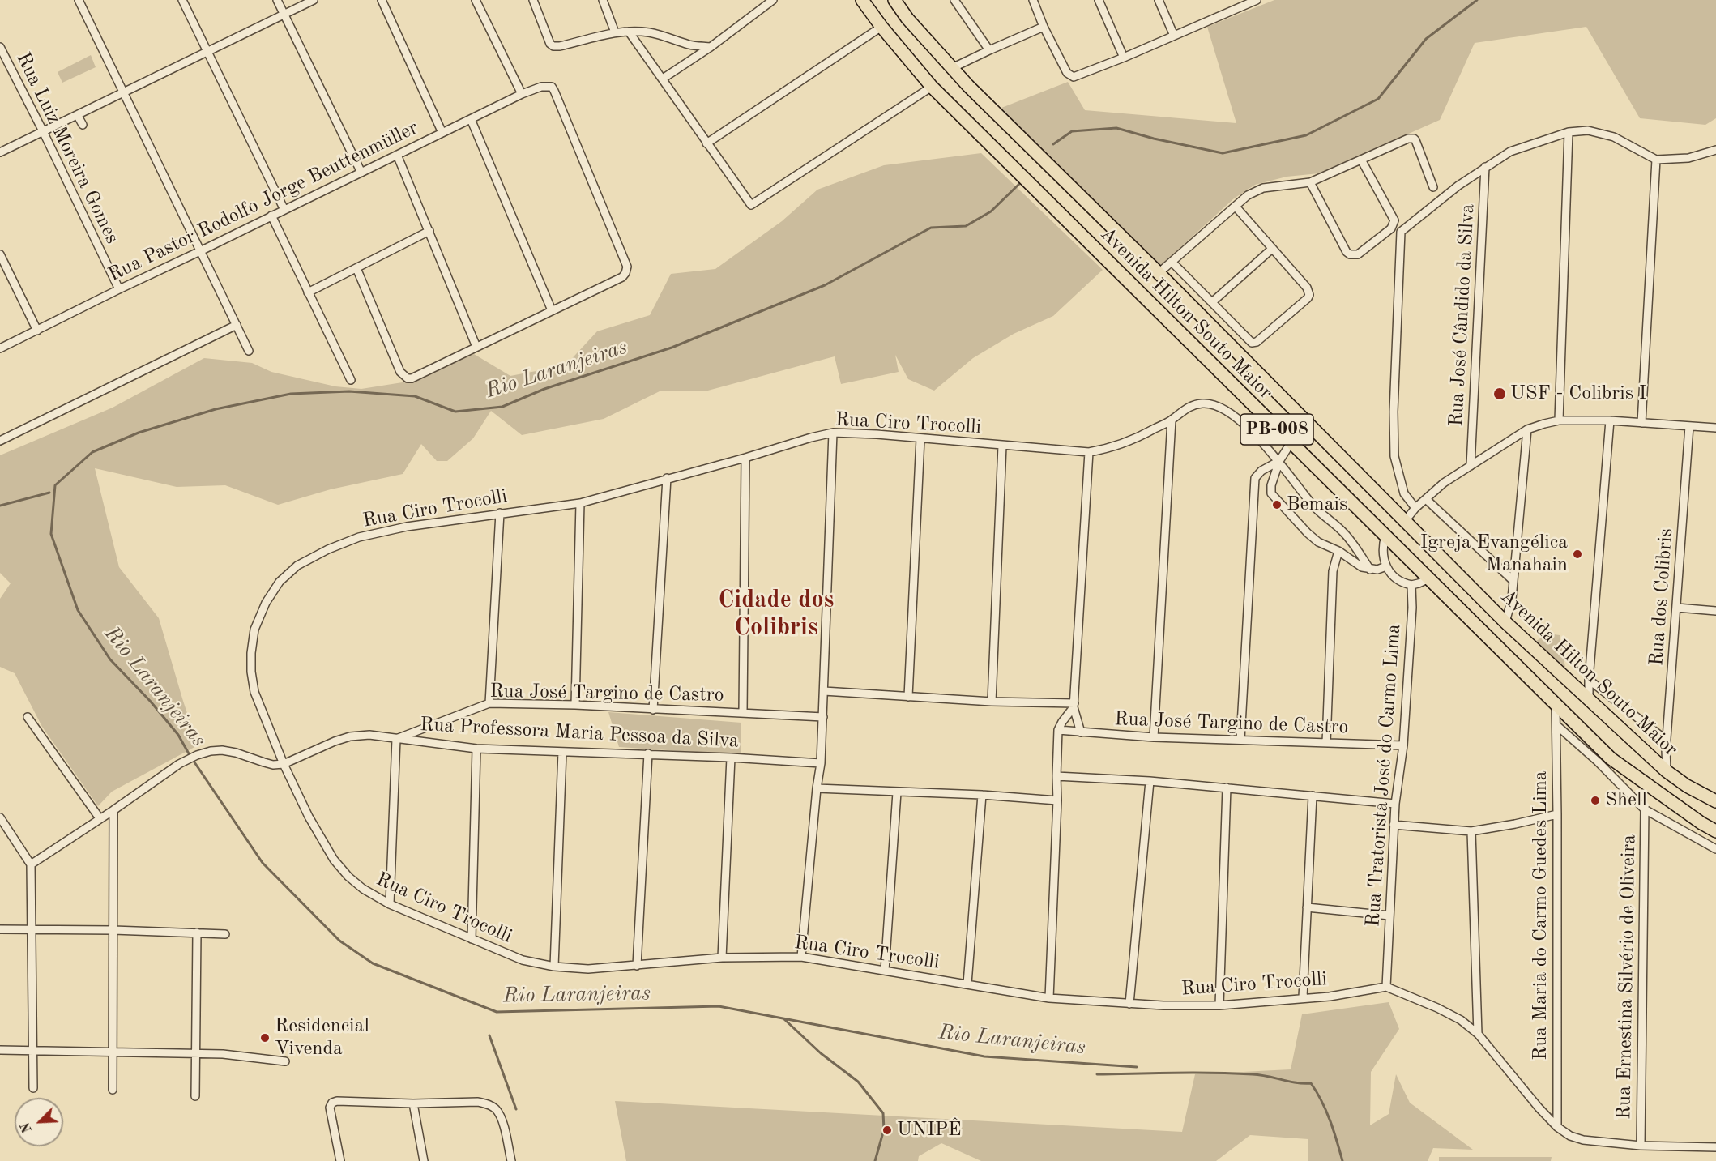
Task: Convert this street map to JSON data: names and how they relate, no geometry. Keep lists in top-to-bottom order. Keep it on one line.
{"streets":{"main road":["Avenida Hilton Souto Maior","PB-008"],"street":["Rua Luiz Moreira Gomes","Rua Pastor Rodolfo Jorge Beuttenmüller","Rua José Cândido da Silva","Rua Ciro Trocolli","Rua dos Colibris","Rua José Targino de Castro","Rua Professora Maria Pessoa da Silva","Rua Tratorista José do Carmo Lima","Rua Maria do Carmo Guedes Lima","Rua Ernestina Silvério de Oliveira"]},"crossings":[["Rua Luiz Moreira Gomes","Rua Pastor Rodolfo Jorge Beuttenmüller"],["Avenida Hilton Souto Maior","Rua dos Colibris"],["Avenida Hilton Souto Maior","Rua Maria do Carmo Guedes Lima"],["Rua Ciro Trocolli","Rua Professora Maria Pessoa da Silva"],["Rua Ciro Trocolli","Rua Tratorista José do Carmo Lima"],["Rua José Targino de Castro","Rua Professora Maria Pessoa da Silva"],["Rua José Targino de Castro","Rua Tratorista José do Carmo Lima"]],"districts":["Cidade dos Colibris"],"water":["Rio Laranjeiras"],"places":["USF - Colibris I","Bemais","Igreja Evangélica Manahain","Shell","Residencial Vivenda","UNIPÊ"],"north":"bottom left"}
